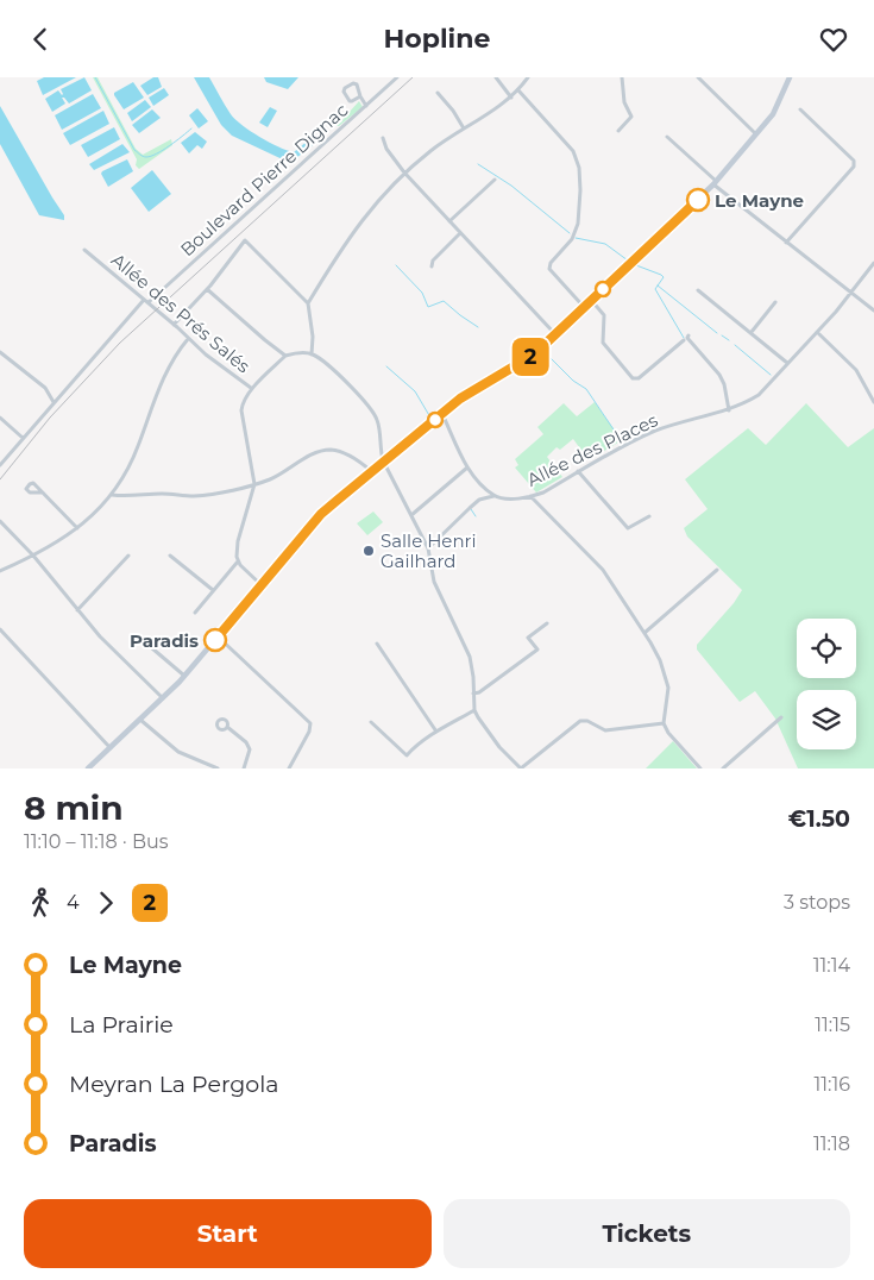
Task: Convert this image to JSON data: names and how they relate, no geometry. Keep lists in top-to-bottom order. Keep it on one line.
{"streets":{"street":["Boulevard Pierre Dignac","Allée des Prés Salés","Allée des Places"]},"crossings":[["Boulevard Pierre Dignac","Allée des Prés Salés"]],"places":["Le Mayne","Salle Henri Gailhard","Paradis"],"lines":["bus line 2"],"page":{"header":"Hopline","on_map":"2","heading":["8 min","11:10 – 11:18 · Bus","€1.50"],"legs":["4","2","3 stops"],"list":[{"name":"Le Mayne","value":"11:14"},{"name":"La Prairie","value":"11:15"},{"name":"Meyran La Pergola","value":"11:16"},{"name":"Paradis","value":"11:18"}],"buttons":["Start","Tickets"]}}
